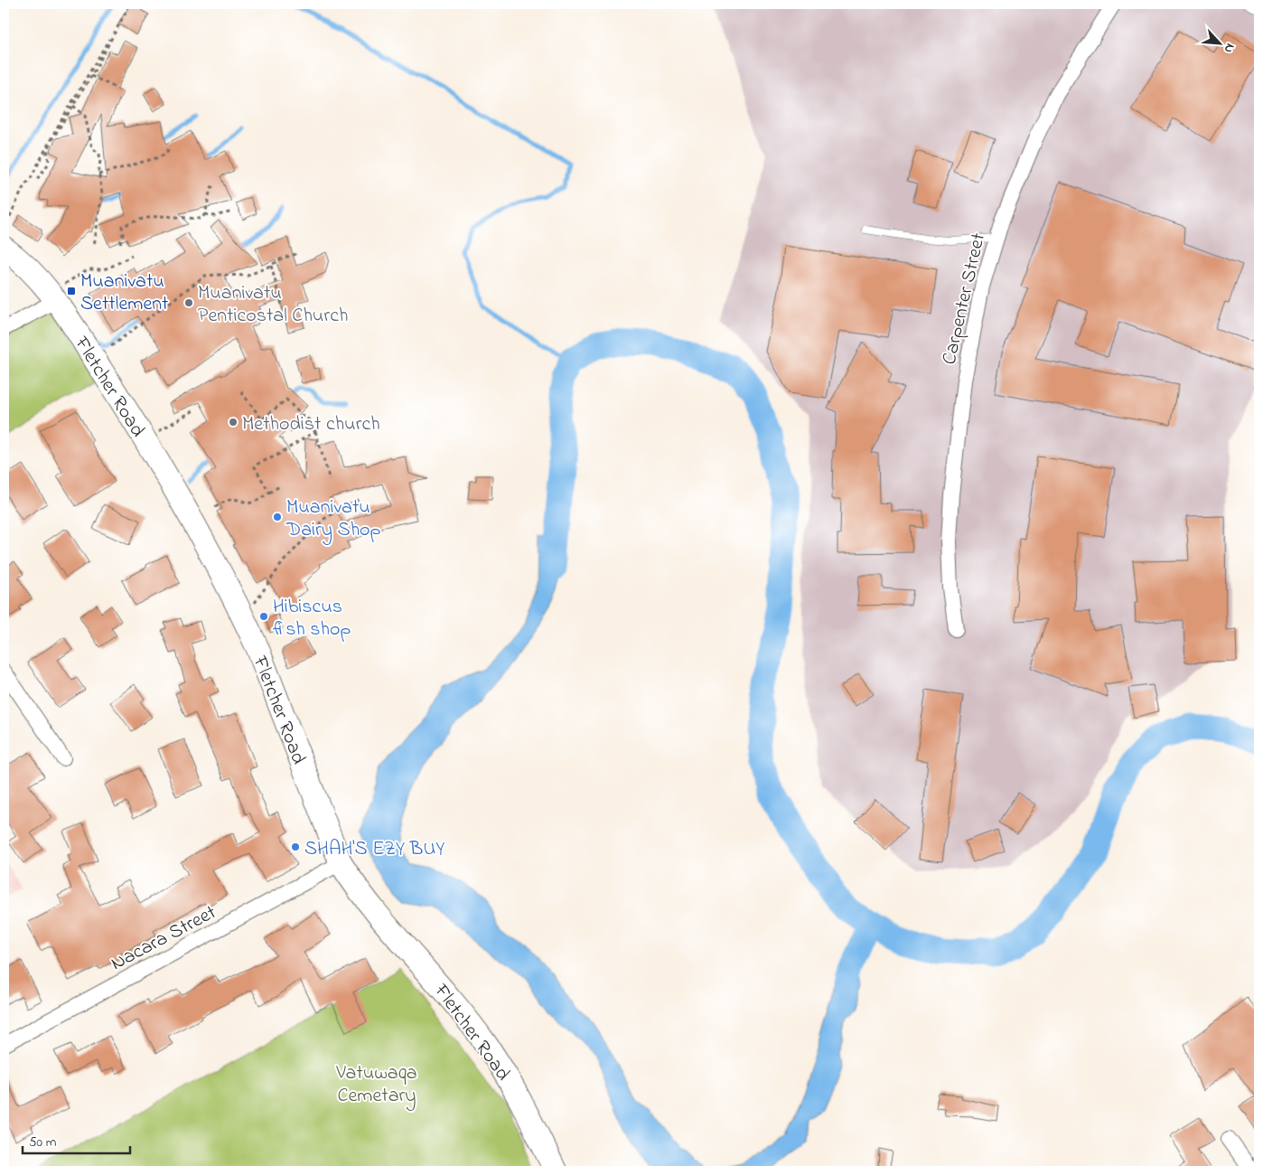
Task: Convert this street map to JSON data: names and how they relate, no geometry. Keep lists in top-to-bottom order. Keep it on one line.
{"streets":{"main road":["Fletcher Road"],"street":["Carpenter Street","Nacara Street"]},"crossings":[["Fletcher Road","Nacara Street"]],"parks":["Vatuwaqa Cemetary"],"places":{"transit":["Muanivatu Settlement"],"other":["Muanivatu Penticostal Church","Methodist church","Muanivatu Dairy Shop","Hibiscus fish shop","SHAH'S EZY BUY"]},"scale_bar":"50 m","north":"bottom right"}
